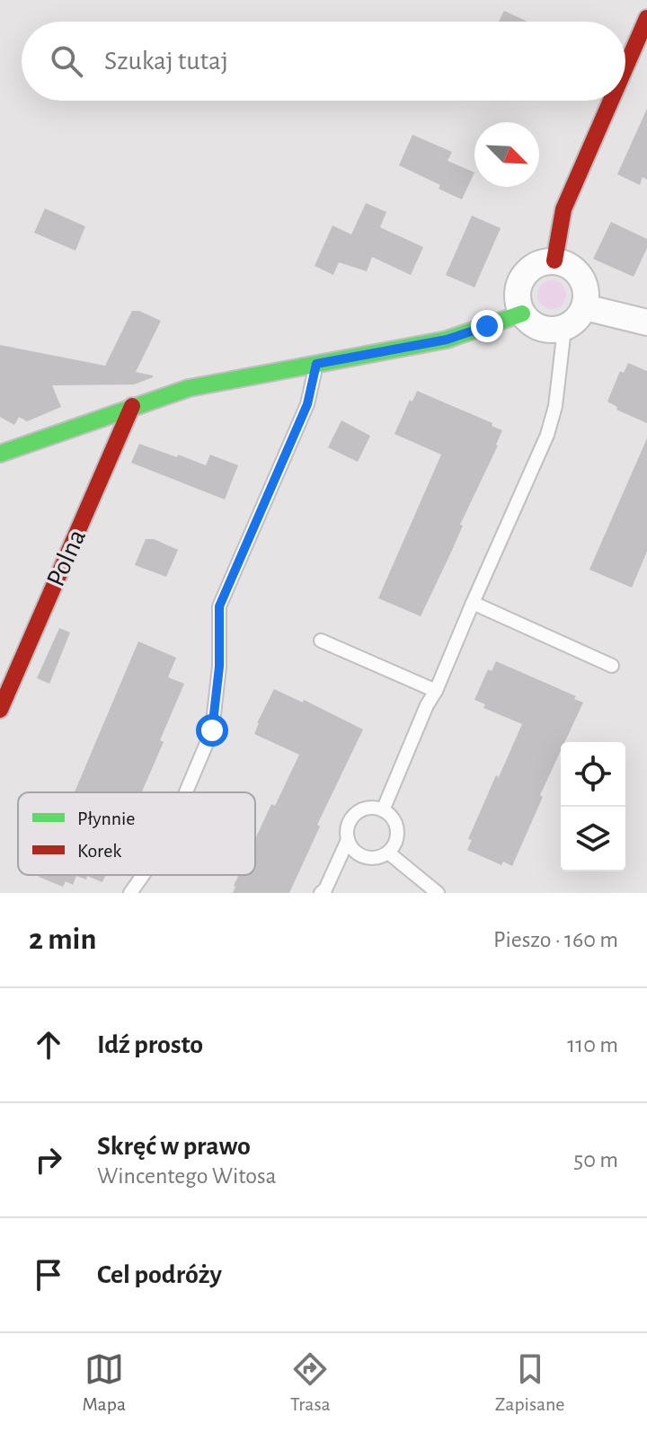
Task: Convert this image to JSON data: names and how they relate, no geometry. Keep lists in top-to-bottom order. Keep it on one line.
{"streets":{"street":["Polna"]},"legend":["Płynnie","Korek"],"north":"bottom right","page":{"search":"Szukaj tutaj","heading":["2 min","Pieszo · 160 m"],"list":[["Idź prosto","110 m"],["Skręć w prawo","Wincentego Witosa","50 m"],"Cel podróży"],"nav":["Mapa","Trasa","Zapisane"]}}
